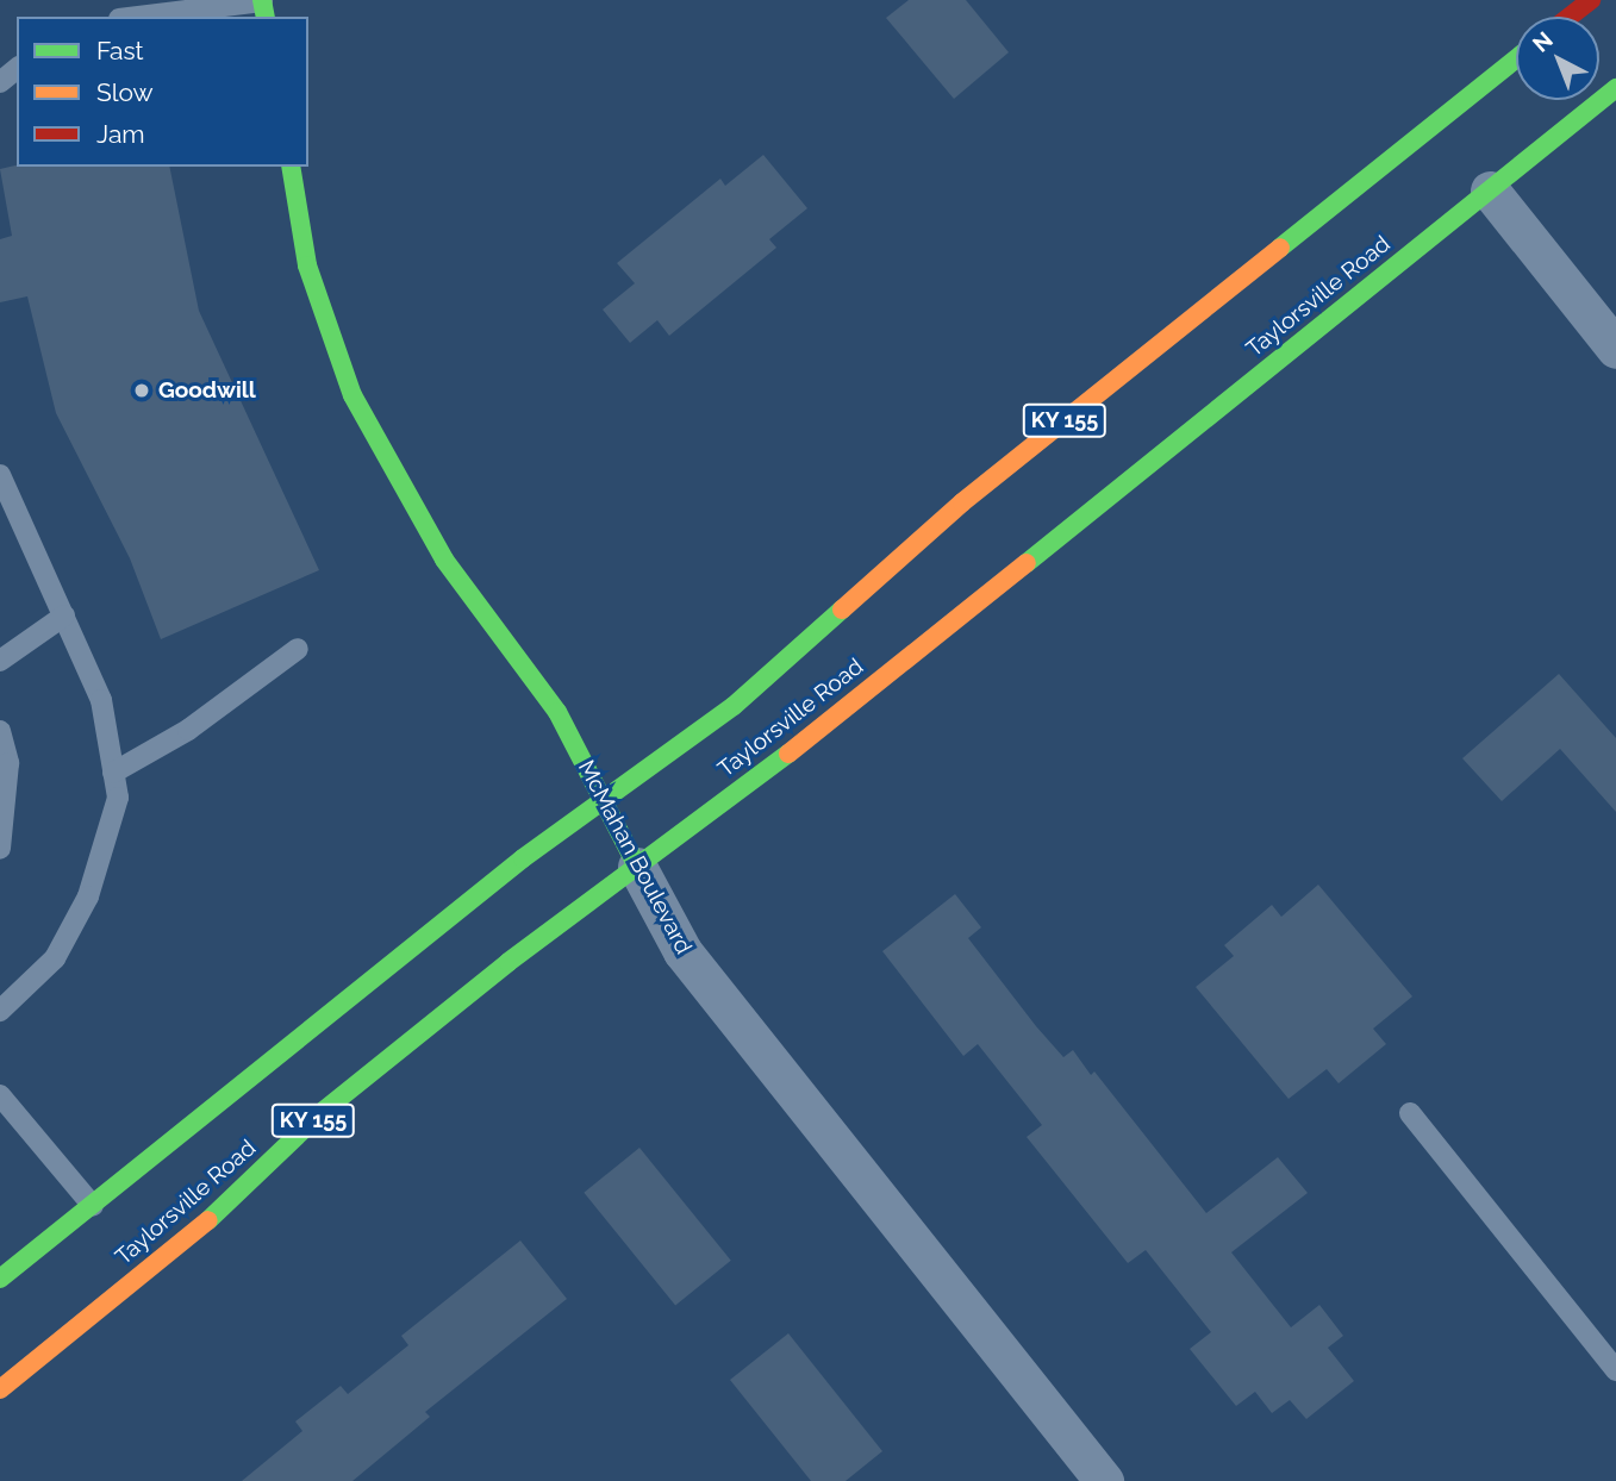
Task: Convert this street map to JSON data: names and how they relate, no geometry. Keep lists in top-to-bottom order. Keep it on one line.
{"streets":{"main road":["Taylorsville Road","KY 155","McMahan Boulevard"]},"crossings":[["Taylorsville Road","McMahan Boulevard"]],"places":["Goodwill"],"legend":["Fast","Slow","Jam"],"north":"top left"}
